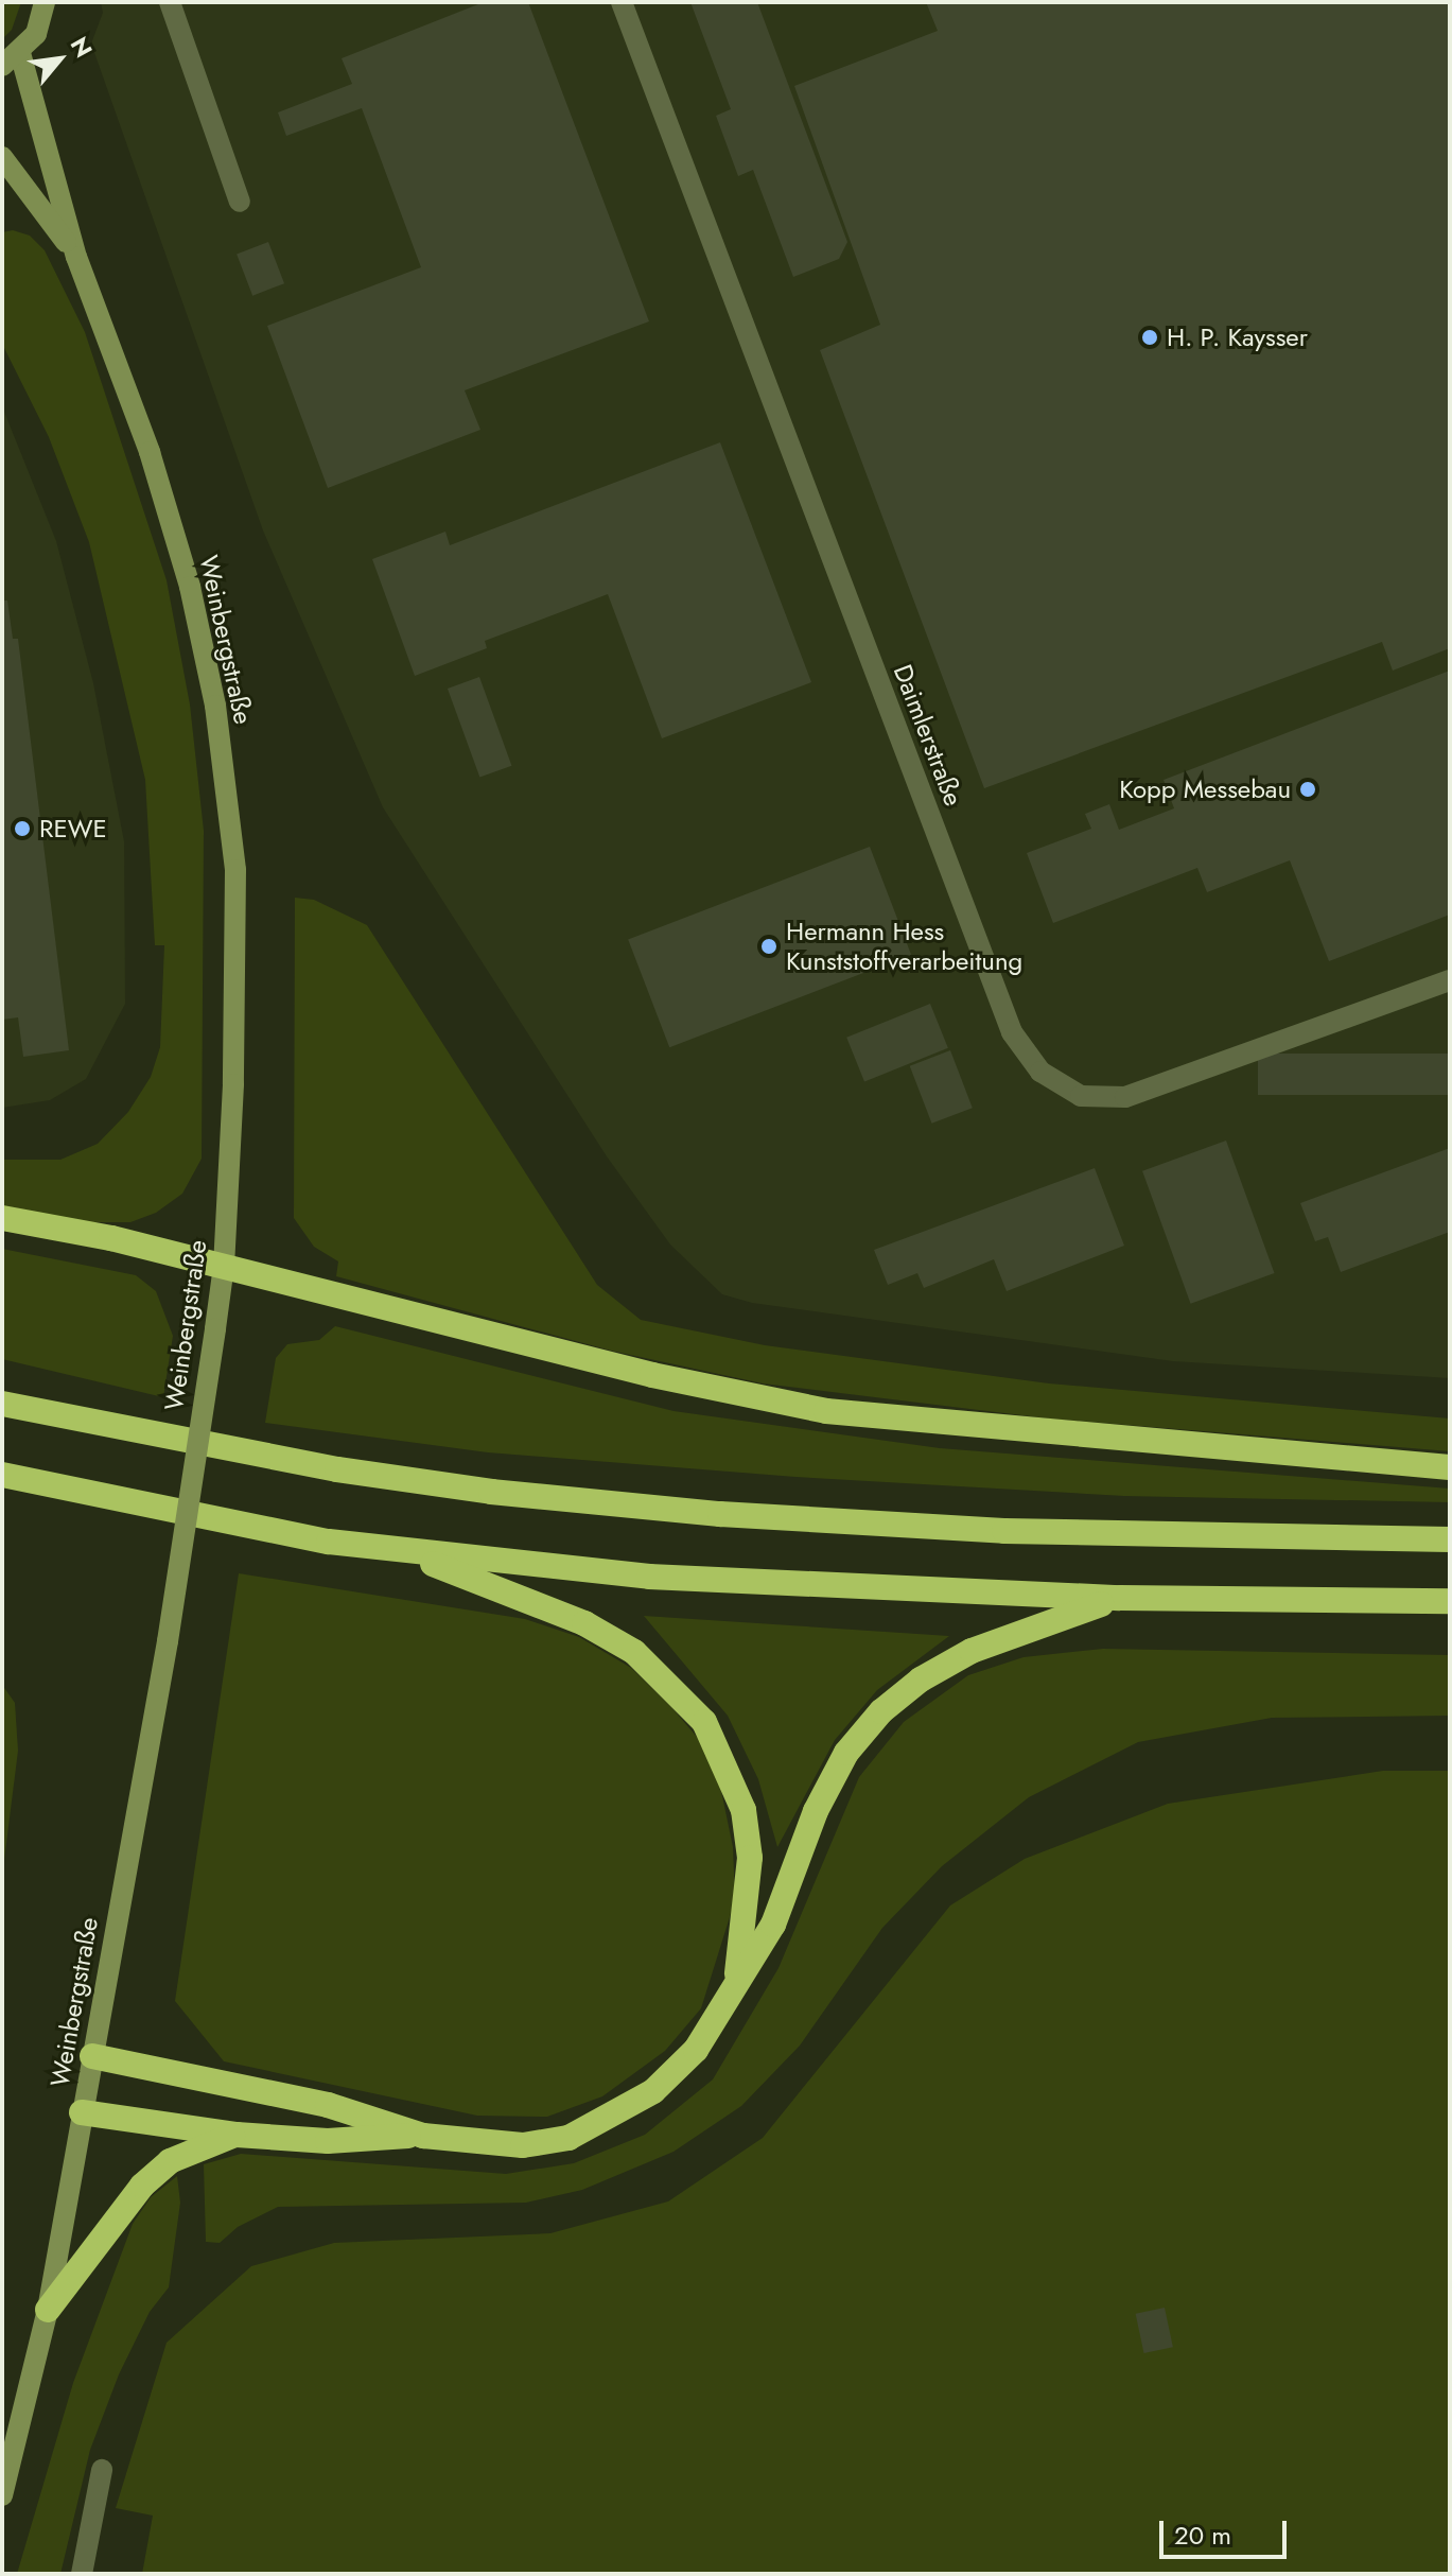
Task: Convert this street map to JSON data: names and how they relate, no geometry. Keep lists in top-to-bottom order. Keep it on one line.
{"streets":{"street":["Weinbergstraße","Daimlerstraße"]},"places":["H. P. Kaysser","Kopp Messebau","REWE","Hermann Hess Kunststoffverarbeitung"],"scale_bar":"20 m","north":"top right"}
